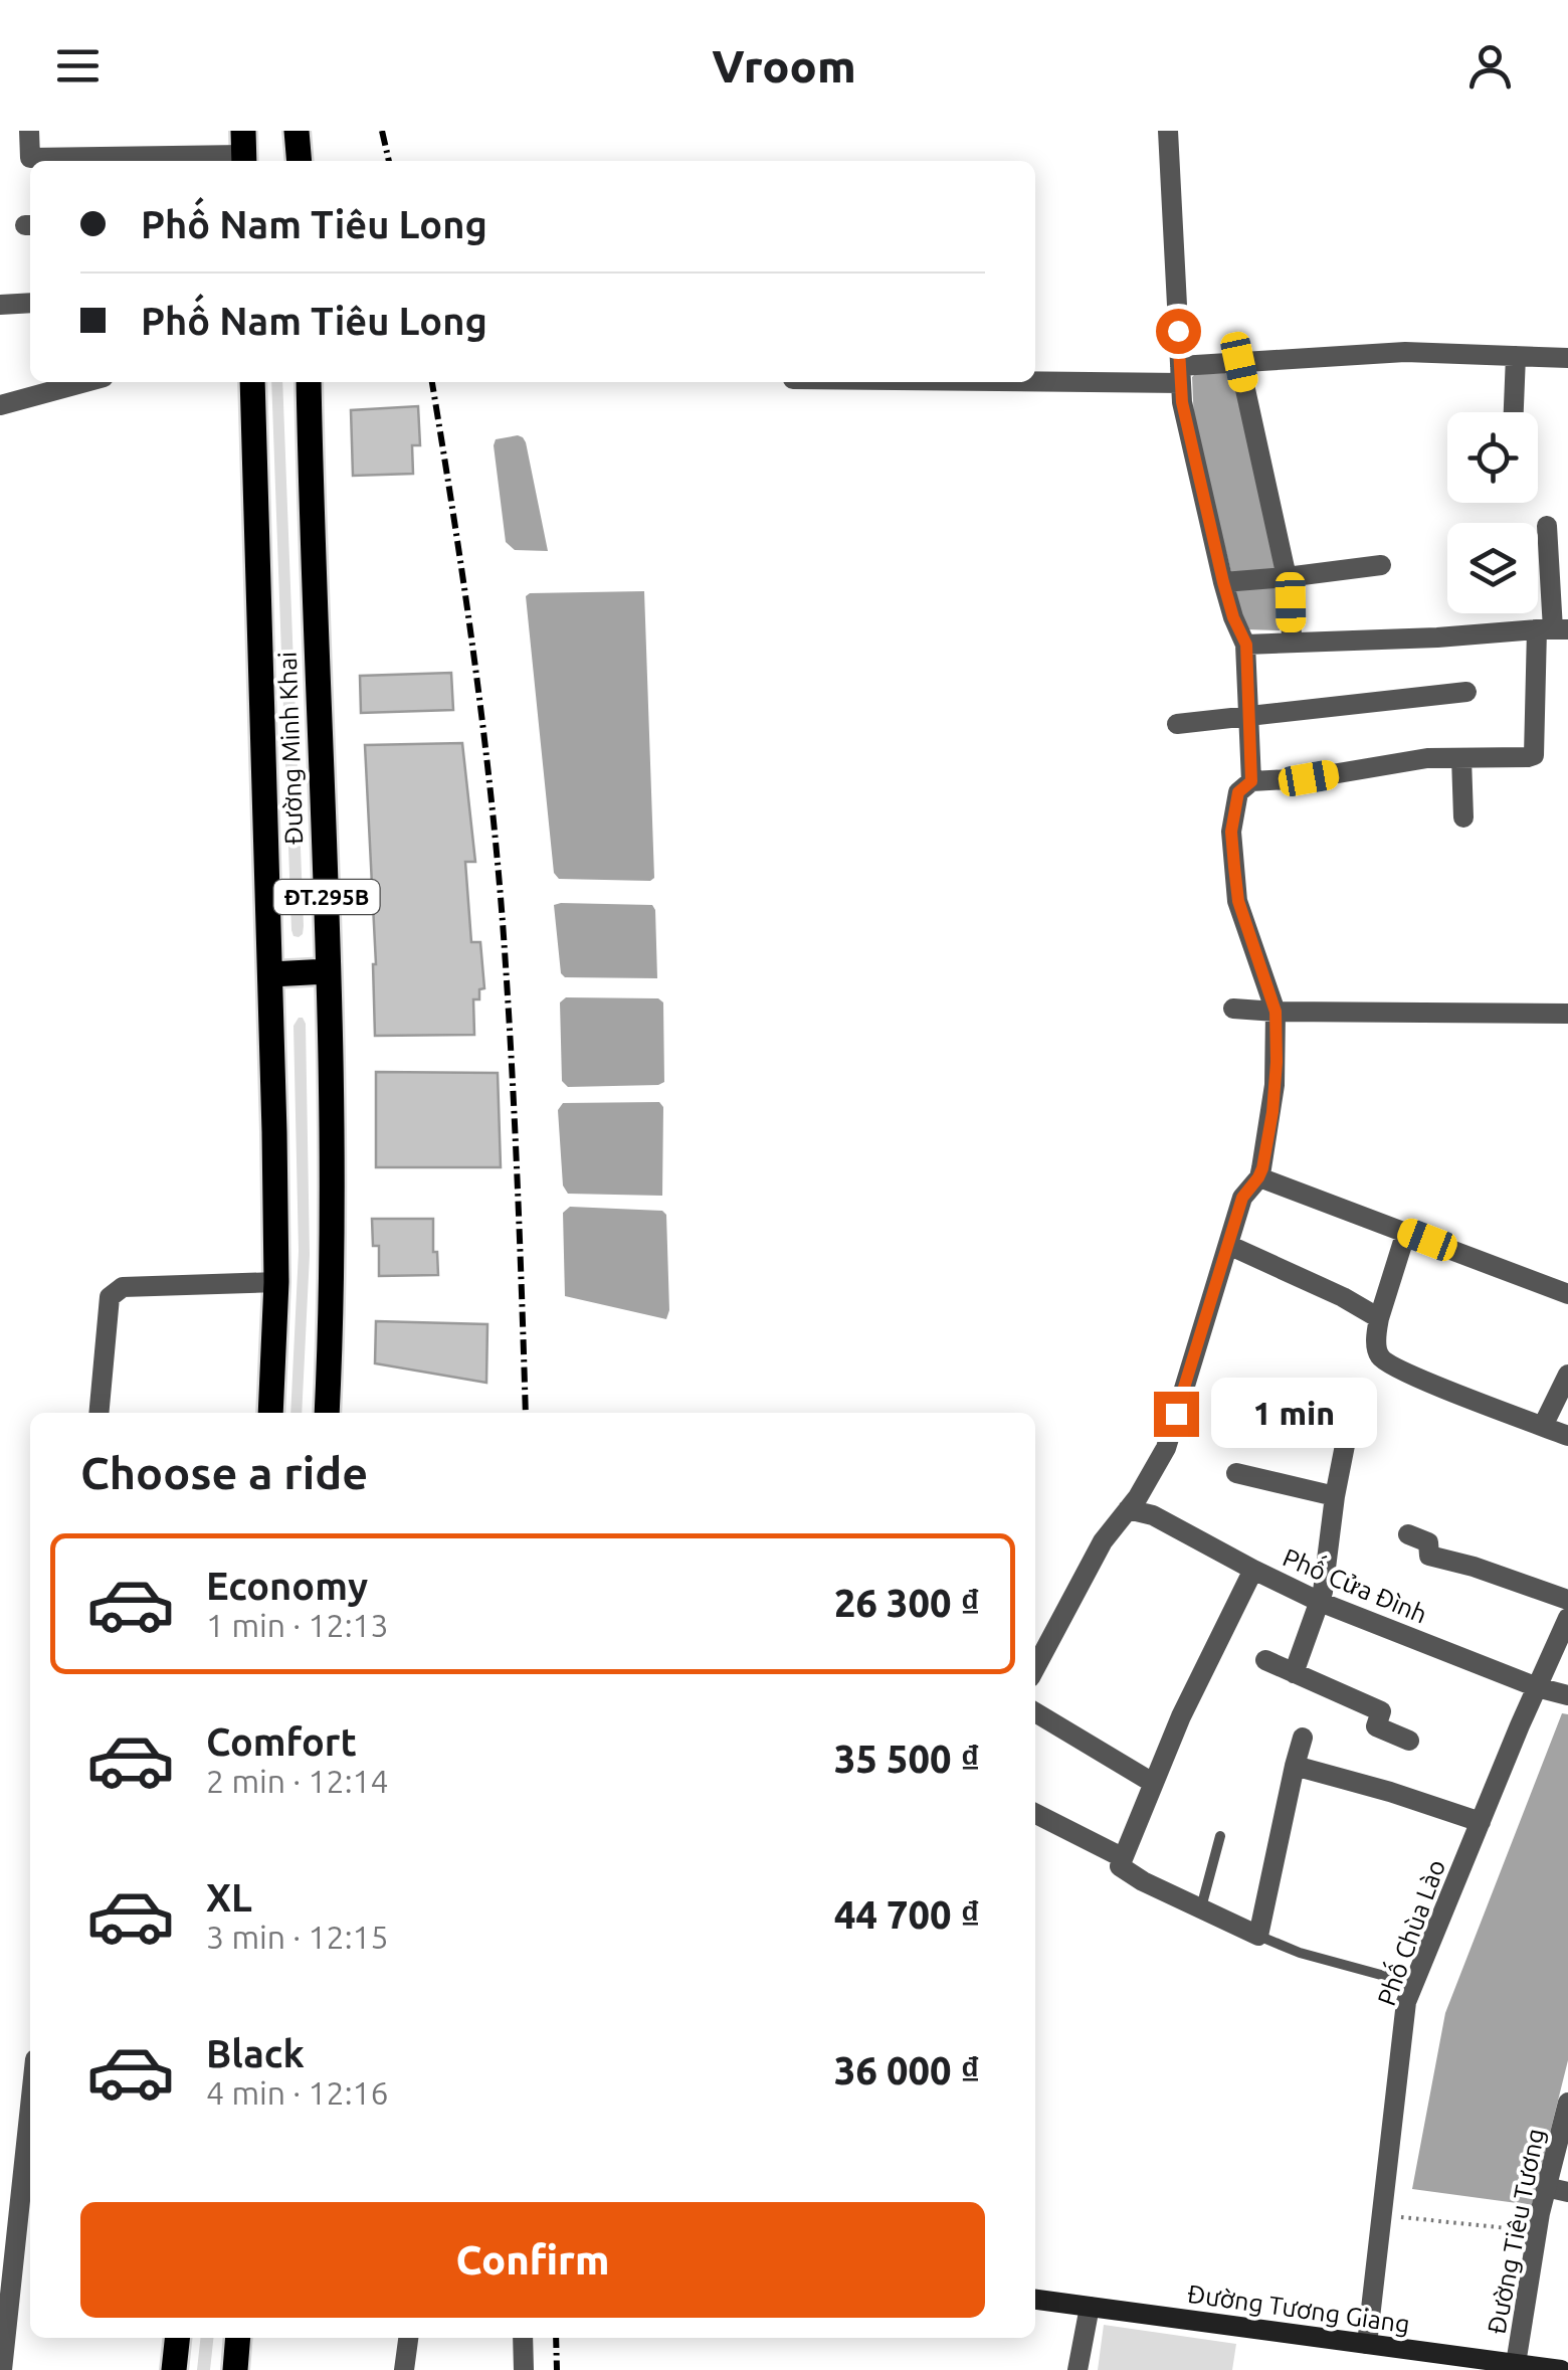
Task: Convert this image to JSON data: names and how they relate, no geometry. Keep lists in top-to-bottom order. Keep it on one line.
{"streets":{"main road":["Đường Minh Khai","ĐT.295B","Đường Tương Giang"],"street":["Phố Cửa Đình","Phố Chùa Lào","Đường Tiêu Tương"]},"crossings":[["Phố Cửa Đình","Phố Chùa Lào"],["Phố Chùa Lào","Đường Tương Giang"],["Đường Tiêu Tương","Đường Tương Giang"]],"page":{"header":"Vroom","banner":["Phố Nam Tiêu Long","Phố Nam Tiêu Long"],"bubble":"1 min","heading":"Choose a ride","list":[{"name":"Economy","note":"1 min · 12:13","value":"26 300 ₫"},{"name":"Comfort","note":"2 min · 12:14","value":"35 500 ₫"},{"name":"XL","note":"3 min · 12:15","value":"44 700 ₫"},{"name":"Black","note":"4 min · 12:16","value":"36 000 ₫"}],"buttons":"Confirm"}}
